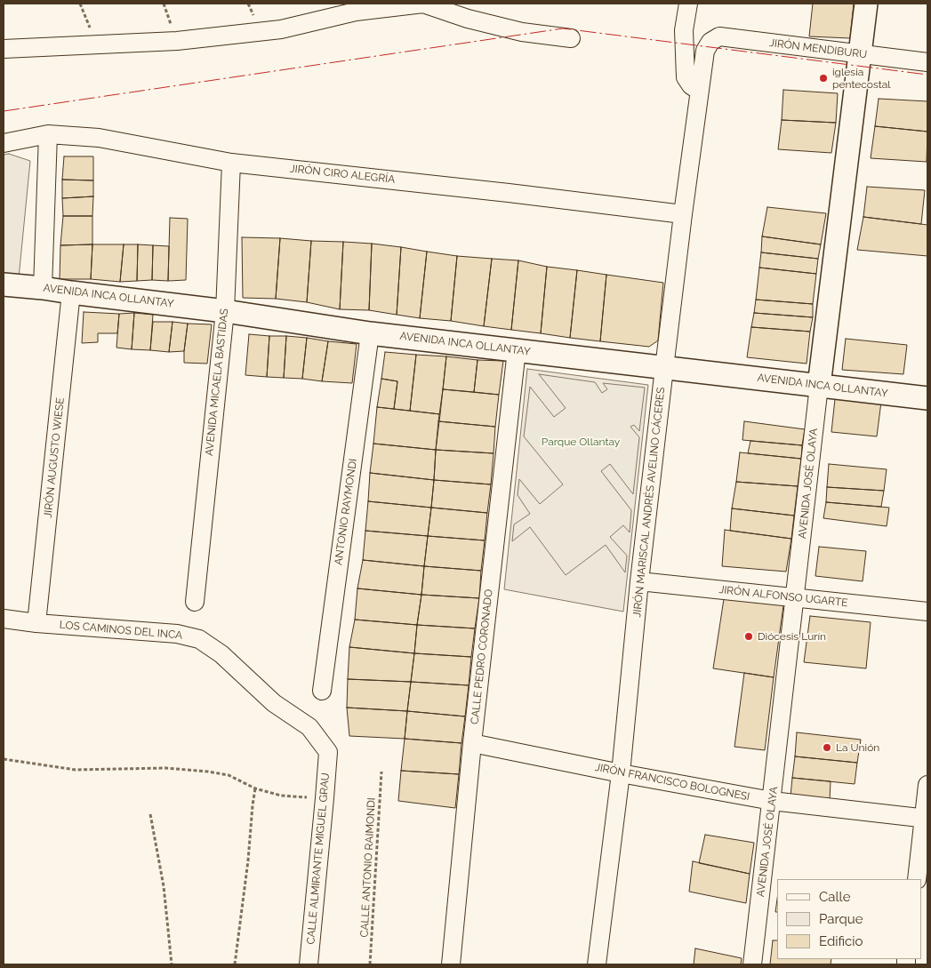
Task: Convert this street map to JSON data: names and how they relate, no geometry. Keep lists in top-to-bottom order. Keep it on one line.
{"streets":{"street":["JIRÓN MENDIBURU","JIRÓN CIRO ALEGRÍA","AVENIDA INCA OLLANTAY","AVENIDA MICAELA BASTIDAS","JIRÓN AUGUSTO WIESE","AVENIDA JOSÉ OLAYA","JIRÓN MARISCAL ANDRÉS AVELINO CÁCERES","ANTONIO RAYMONDI","JIRÓN ALFONSO UGARTE","LOS CAMINOS DEL INCA","CALLE PEDRO CORONADO","JIRÓN FRANCISCO BOLOGNESI","CALLE ALMIRANTE MIGUEL GRAU"],"path":["CALLE ANTONIO RAIMONDI"]},"crossings":[["JIRÓN MENDIBURU","AVENIDA JOSÉ OLAYA"],["JIRÓN MENDIBURU","JIRÓN MARISCAL ANDRÉS AVELINO CÁCERES"],["JIRÓN CIRO ALEGRÍA","AVENIDA MICAELA BASTIDAS"],["JIRÓN CIRO ALEGRÍA","JIRÓN MARISCAL ANDRÉS AVELINO CÁCERES"],["AVENIDA INCA OLLANTAY","AVENIDA MICAELA BASTIDAS"],["AVENIDA INCA OLLANTAY","JIRÓN AUGUSTO WIESE"],["AVENIDA INCA OLLANTAY","AVENIDA JOSÉ OLAYA"],["AVENIDA INCA OLLANTAY","JIRÓN MARISCAL ANDRÉS AVELINO CÁCERES"],["AVENIDA INCA OLLANTAY","ANTONIO RAYMONDI"],["AVENIDA INCA OLLANTAY","CALLE PEDRO CORONADO"],["JIRÓN AUGUSTO WIESE","LOS CAMINOS DEL INCA"],["AVENIDA JOSÉ OLAYA","JIRÓN ALFONSO UGARTE"],["AVENIDA JOSÉ OLAYA","JIRÓN FRANCISCO BOLOGNESI"],["JIRÓN MARISCAL ANDRÉS AVELINO CÁCERES","JIRÓN ALFONSO UGARTE"],["JIRÓN MARISCAL ANDRÉS AVELINO CÁCERES","JIRÓN FRANCISCO BOLOGNESI"],["LOS CAMINOS DEL INCA","CALLE ALMIRANTE MIGUEL GRAU"],["CALLE PEDRO CORONADO","JIRÓN FRANCISCO BOLOGNESI"]],"parks":["Parque Ollantay"],"places":["iglesia pentecostal","Diócesis Lurín","La Unión"],"legend":["Calle","Parque","Edificio"]}
